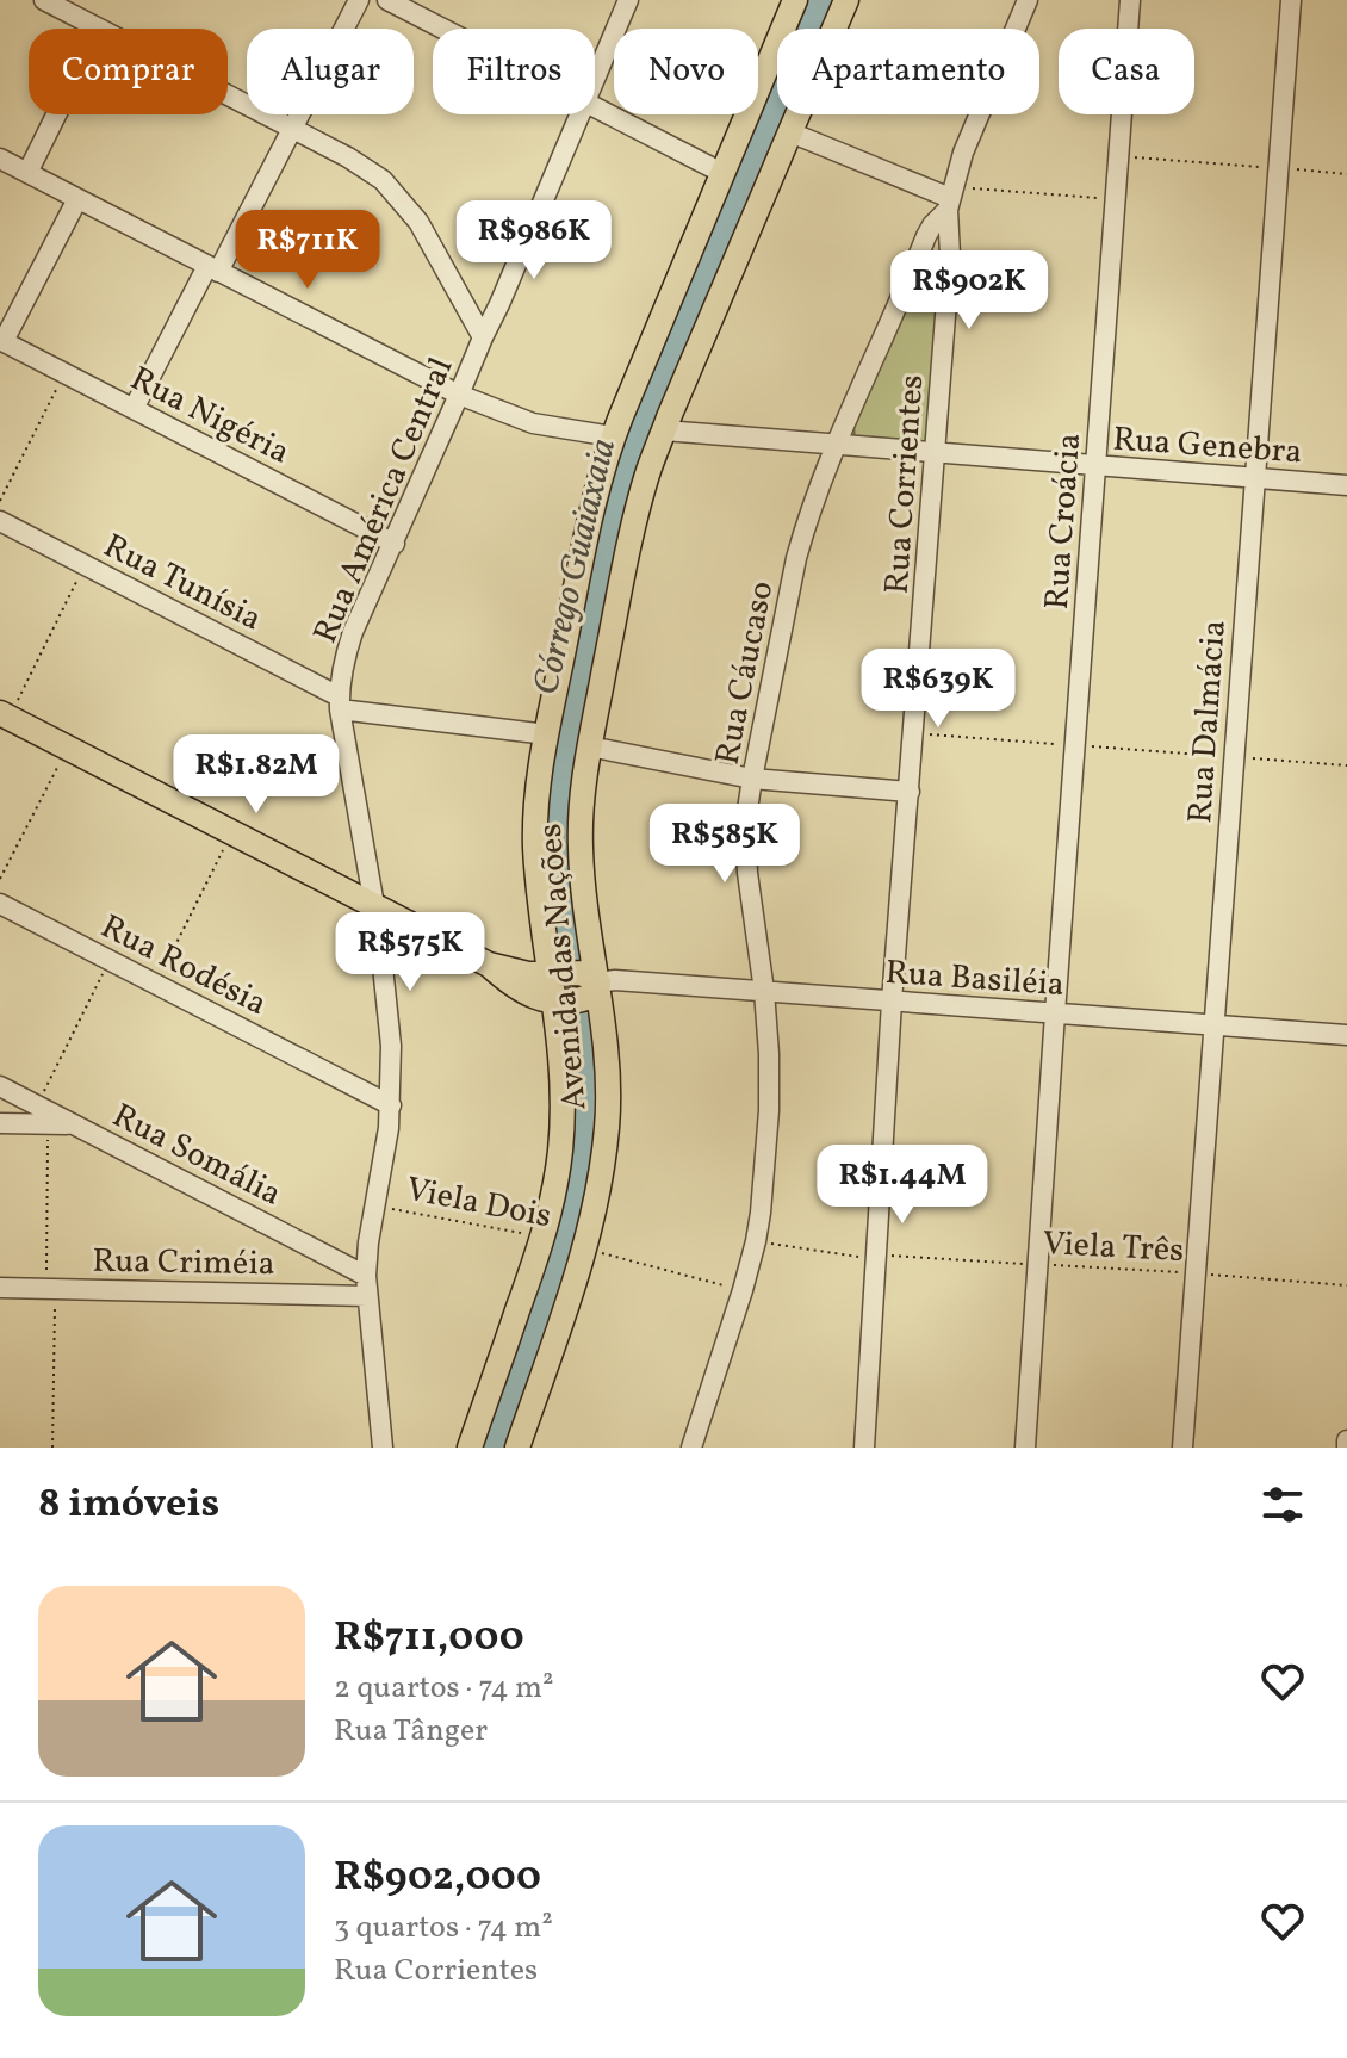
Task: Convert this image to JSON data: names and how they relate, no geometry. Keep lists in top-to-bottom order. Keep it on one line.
{"streets":{"main road":["Avenida das Nações"],"street":["Rua Nigéria","Rua Genebra","Rua Corrientes","Rua América Central","Rua Croácia","Rua Tunísia","Rua Cáucaso","Rua Dalmácia","Rua Rodésia","Rua Basiléia","Rua Somália","Rua Criméia"],"path":["Viela Dois","Viela Três"]},"crossings":[["Rua Nigéria","Rua América Central"],["Rua Genebra","Rua Corrientes"],["Rua Genebra","Rua Croácia"],["Rua Genebra","Rua Cáucaso"],["Rua Genebra","Rua Dalmácia"],["Rua Genebra","Avenida das Nações"],["Rua Corrientes","Rua Cáucaso"],["Rua Corrientes","Rua Basiléia"],["Rua Corrientes","Viela Três"],["Rua América Central","Rua Tunísia"],["Rua América Central","Rua Rodésia"],["Rua América Central","Rua Somália"],["Rua América Central","Viela Dois"],["Rua América Central","Rua Criméia"],["Rua Croácia","Rua Basiléia"],["Rua Croácia","Viela Três"],["Rua Cáucaso","Rua Basiléia"],["Rua Cáucaso","Viela Três"],["Rua Dalmácia","Rua Basiléia"],["Rua Dalmácia","Viela Três"],["Avenida das Nações","Rua Basiléia"],["Avenida das Nações","Viela Dois"]],"water":["Córrego Guaiaxaia"],"page":{"chip":["Comprar","Alugar","Filtros","Novo","Apartamento","Casa"],"price":["R$986K","R$711K","R$902K","R$639K","R$1.82M","R$585K","R$575K","R$1.44M"],"heading":"8 imóveis","list":[{"name":"R$711,000","note":"2 quartos · 74 m² · Rua Tânger"},{"name":"R$902,000","note":"3 quartos · 74 m² · Rua Corrientes"}]}}
